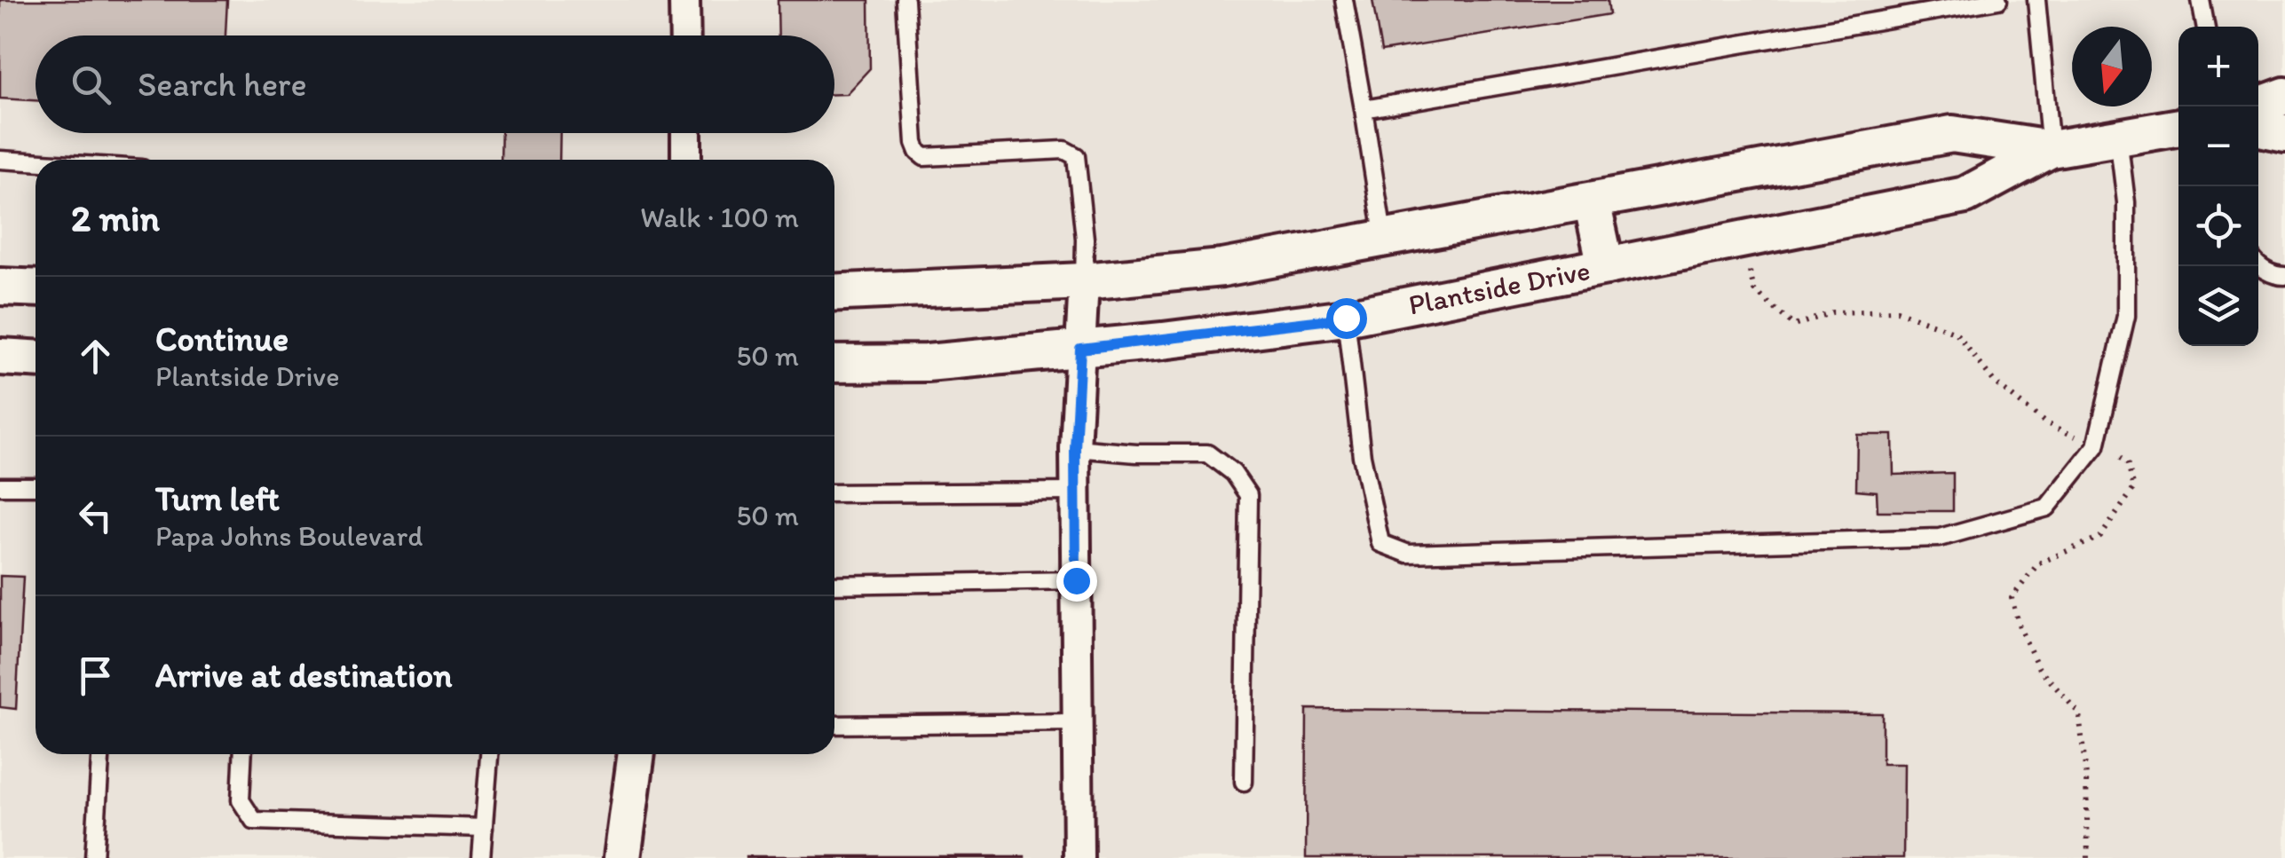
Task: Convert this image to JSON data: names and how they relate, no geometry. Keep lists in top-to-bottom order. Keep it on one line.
{"streets":{"street":["Plantside Drive"]},"north":"bottom","page":{"map_buttons":["+","−"],"search":"Search here","heading":["2 min","Walk · 100 m"],"list":[["Continue","Plantside Drive","50 m"],["Turn left","Papa Johns Boulevard","50 m"],"Arrive at destination"]}}
